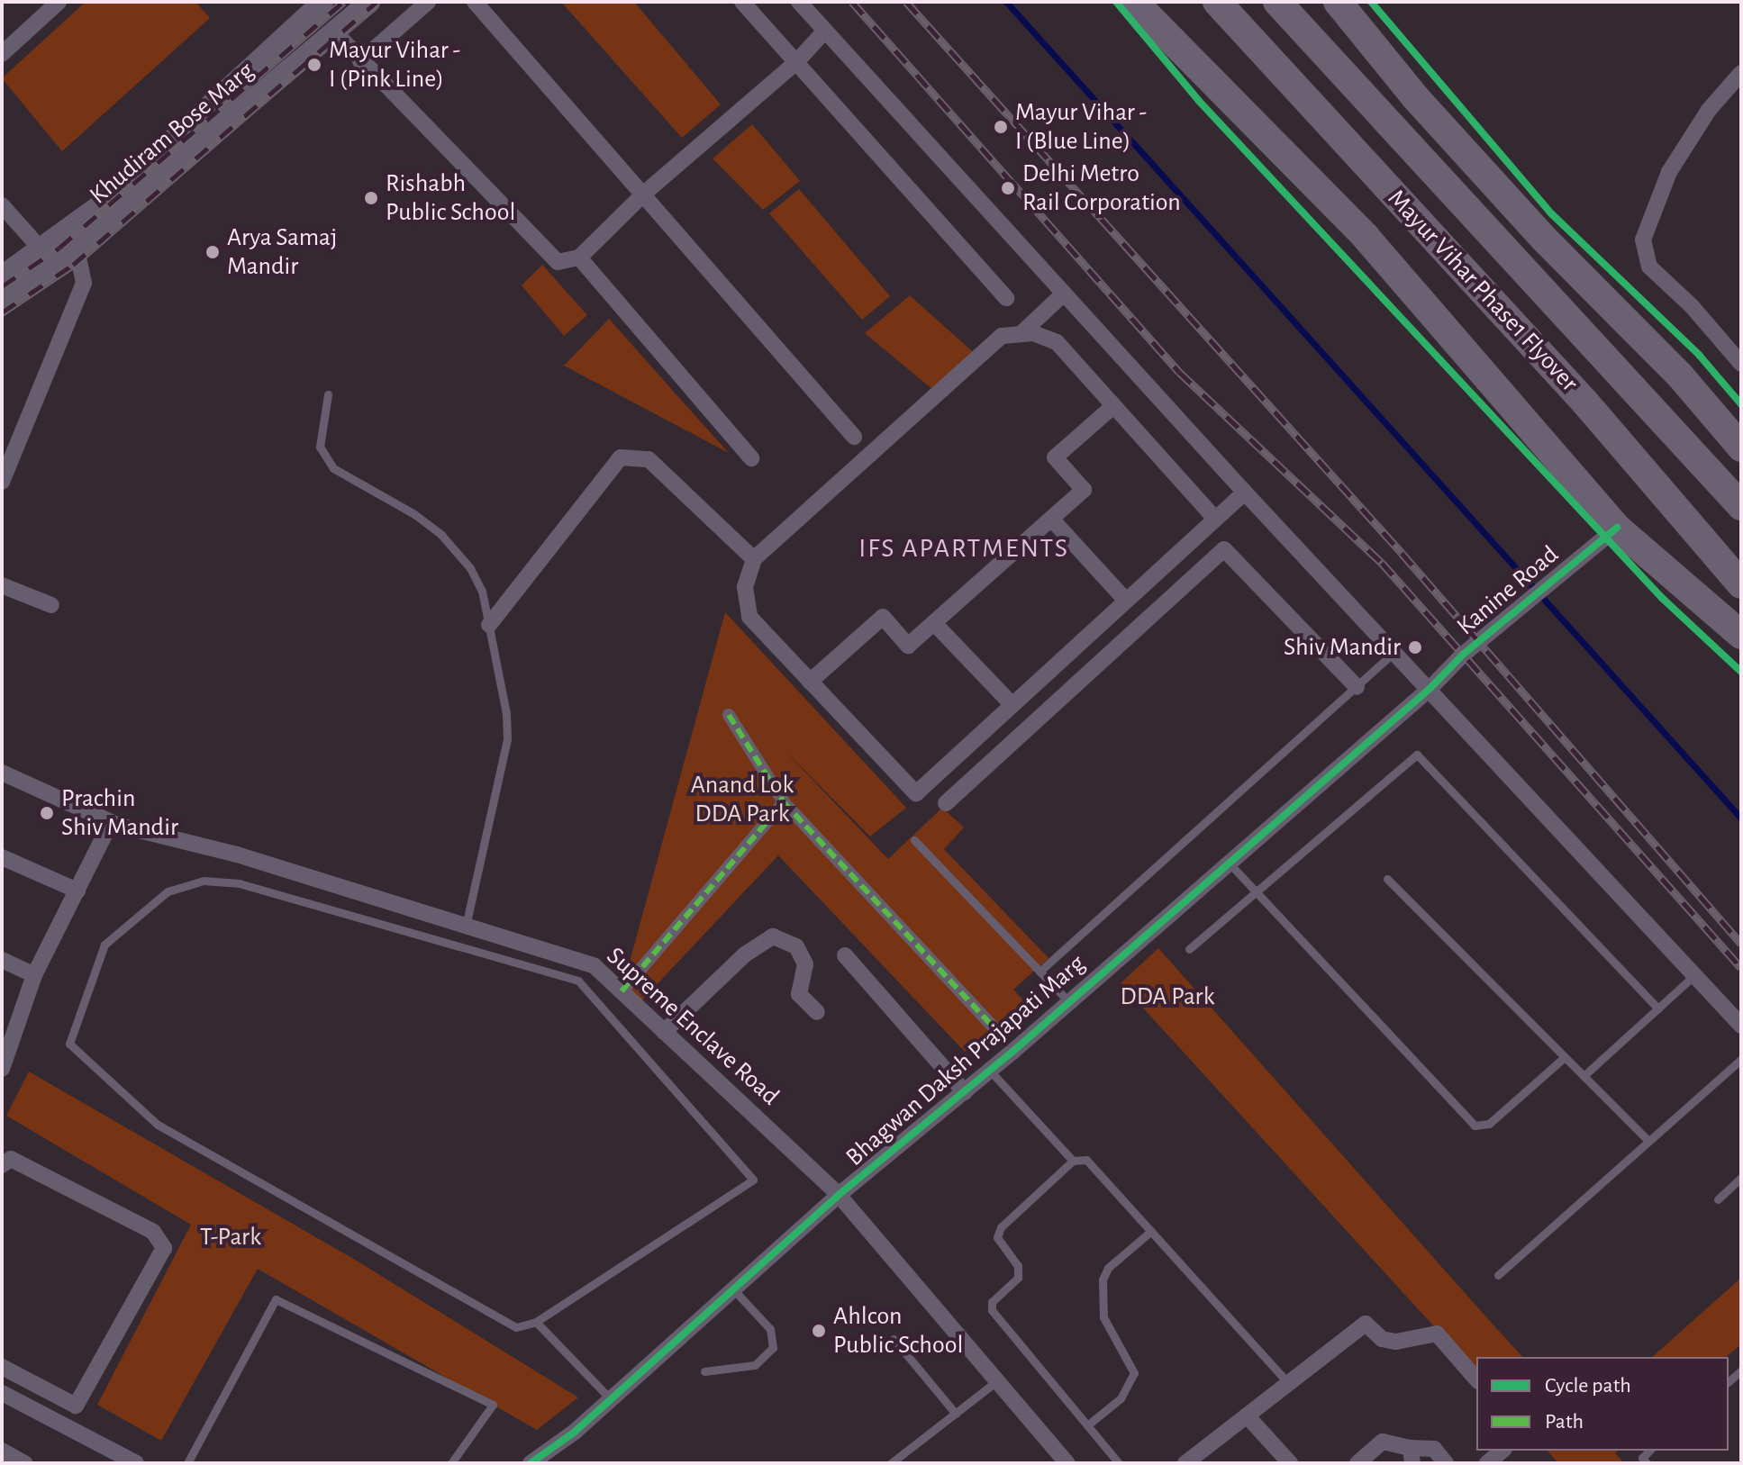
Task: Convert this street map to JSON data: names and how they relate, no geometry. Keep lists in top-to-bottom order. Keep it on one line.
{"streets":{"highway":["Mayur Vihar Phase1 Flyover"],"street":["Khudiram Bose Marg","Kanine Road","Supreme Enclave Road","Bhagwan Daksh Prajapati Marg"]},"crossings":[["Kanine Road","Bhagwan Daksh Prajapati Marg"],["Supreme Enclave Road","Bhagwan Daksh Prajapati Marg"]],"districts":["IFS APARTMENTS"],"parks":["Anand Lok DDA Park","DDA Park","T-Park"],"places":["Mayur Vihar - I (Pink Line)","Mayur Vihar - I (Blue Line)","Delhi Metro Rail Corporation","Rishabh Public School","Arya Samaj Mandir","Shiv Mandir","Prachin Shiv Mandir","Ahlcon Public School"],"legend":["Cycle path","Path"]}
